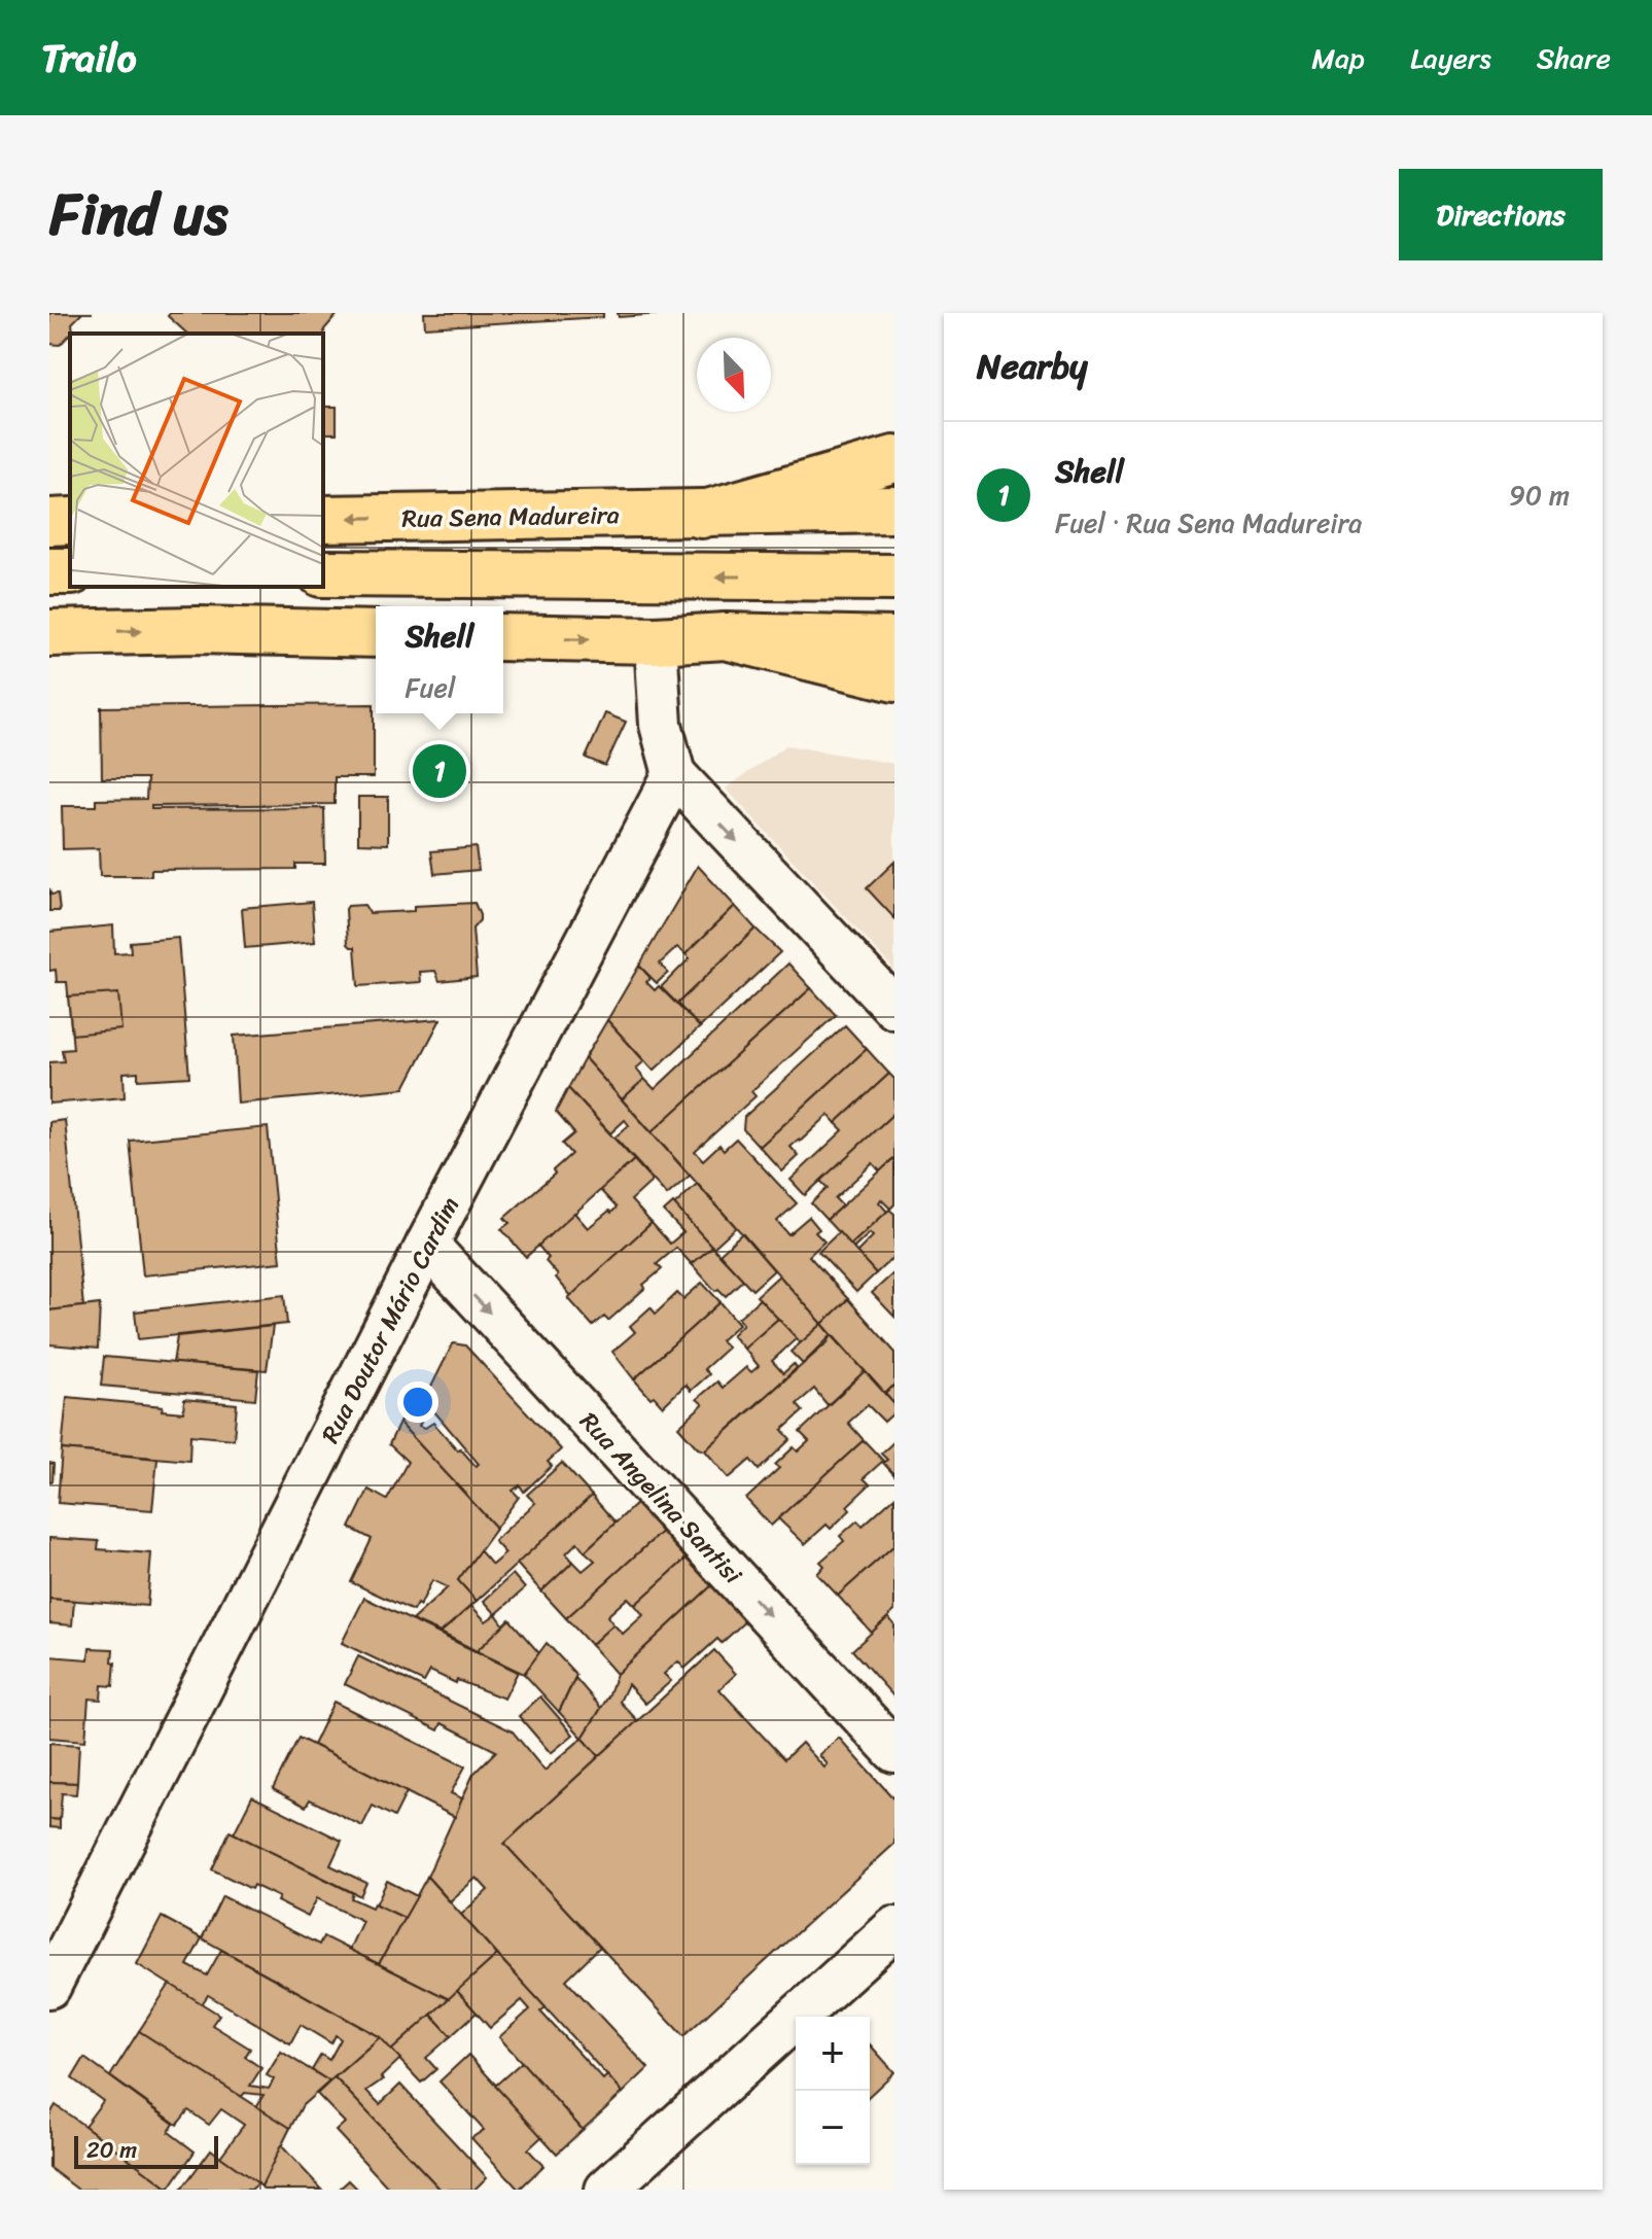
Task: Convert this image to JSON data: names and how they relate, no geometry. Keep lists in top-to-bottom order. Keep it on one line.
{"streets":{"main road":["Rua Sena Madureira"],"street":["Rua Doutor Mário Cardim","Rua Angelina Santisi"]},"crossings":[["Rua Doutor Mário Cardim","Rua Angelina Santisi"]],"one_way":["Rua Angelina Santisi"],"scale_bar":"20 m","north":"bottom right","page":{"header":"Trailo","nav":["Map","Layers","Share"],"title":"Find us","buttons":"Directions","heading":"Nearby","list":[{"mark":"1","name":"Shell","note":"Fuel · Rua Sena Madureira","value":"90 m"}],"popup":["Shell","Fuel"],"pins":"1","map_buttons":["+","−"],"scale":"20 m"}}
